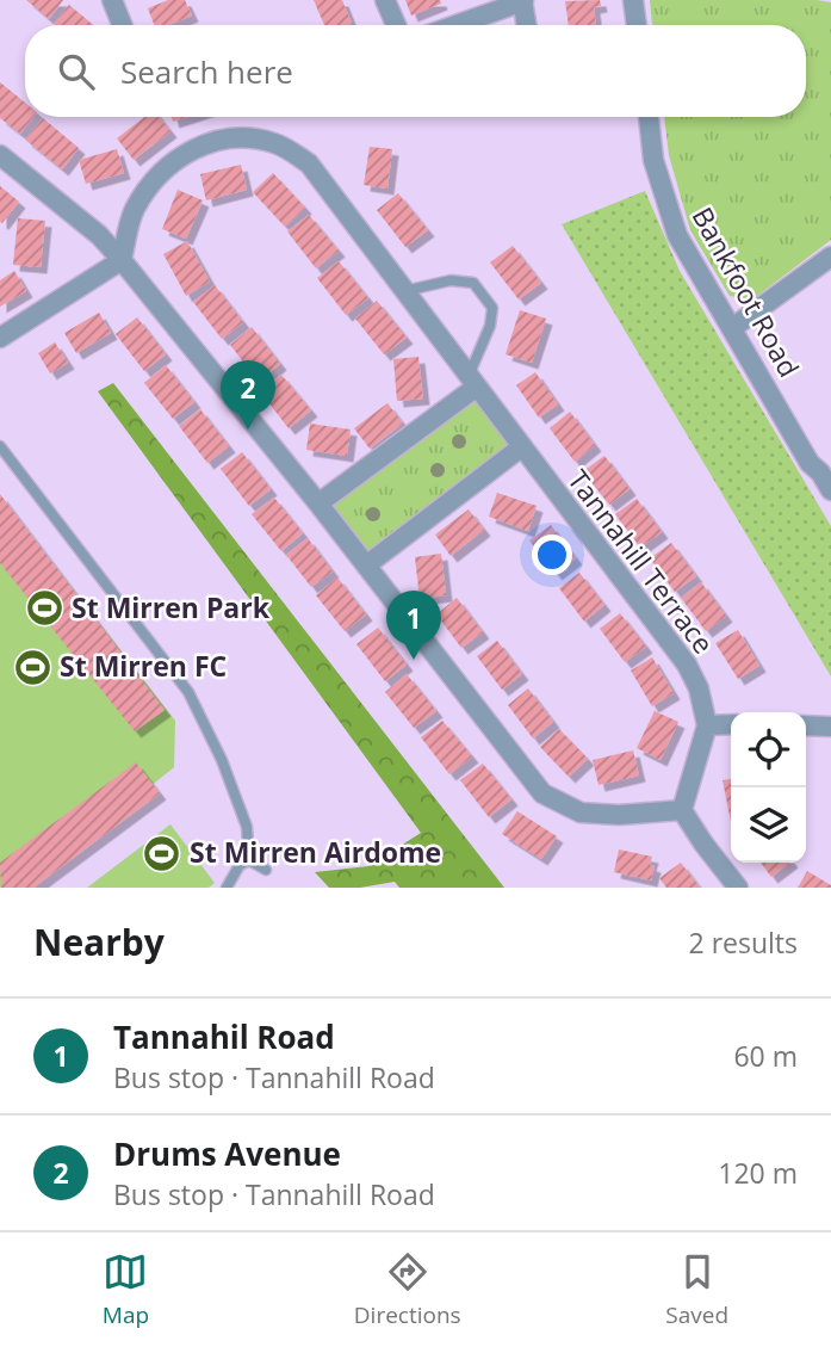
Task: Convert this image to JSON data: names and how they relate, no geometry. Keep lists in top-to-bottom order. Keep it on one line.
{"streets":{"street":["Bankfoot Road","Tannahill Terrace"]},"places":{"sports":["St Mirren Park","St Mirren FC","St Mirren Airdome"]},"page":{"search":"Search here","pins":["2","1"],"heading":["Nearby","2 results"],"list":[{"mark":"1","name":"Tannahil Road","note":"Bus stop · Tannahill Road","value":"60 m"},{"mark":"2","name":"Drums Avenue","note":"Bus stop · Tannahill Road","value":"120 m"}],"nav":["Map","Directions","Saved"]}}
